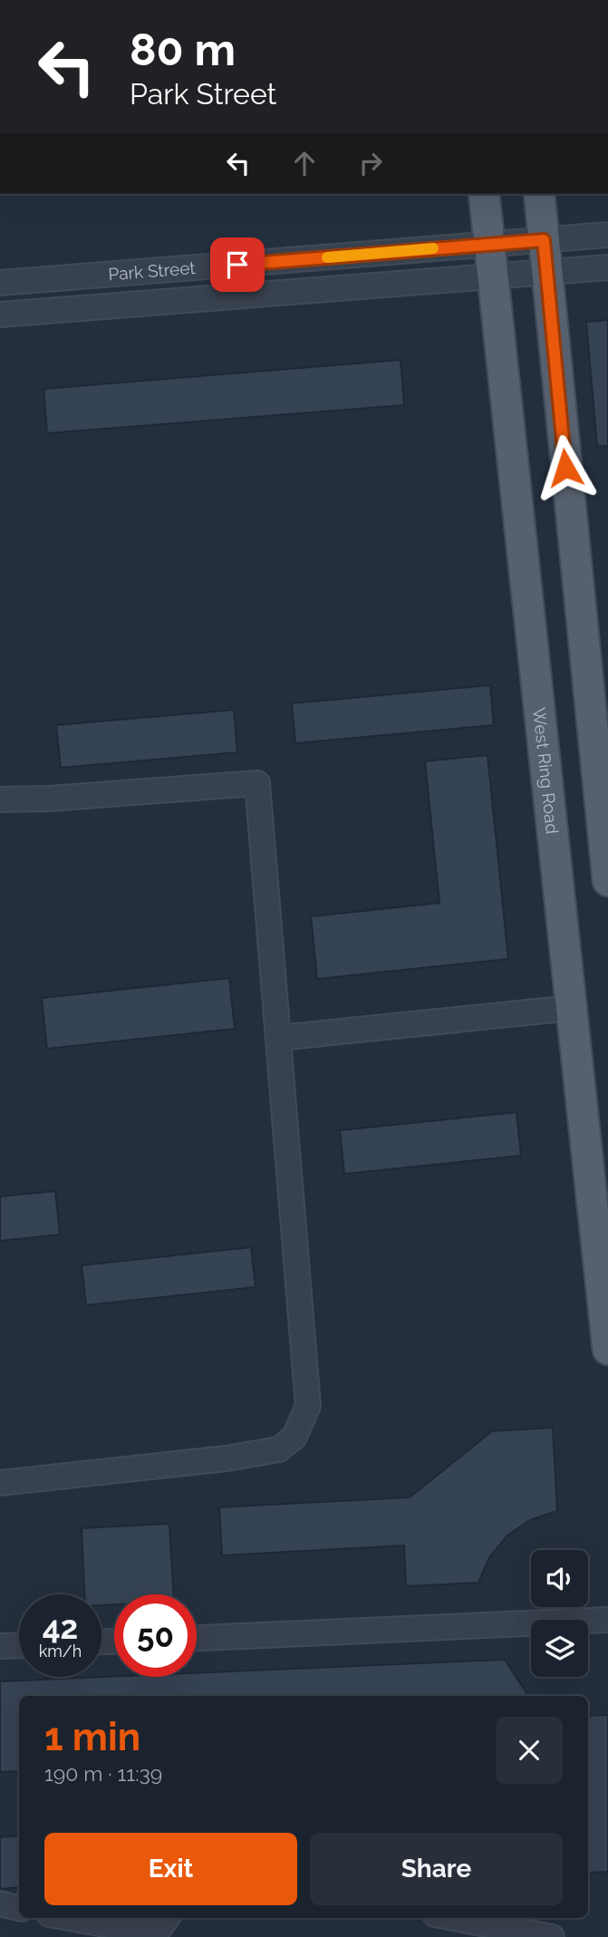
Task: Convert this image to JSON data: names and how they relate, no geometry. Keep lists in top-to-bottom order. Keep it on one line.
{"streets":{"main road":["West Ring Road"],"street":["Park Street"]},"crossings":[["Park Street","West Ring Road"]],"page":{"turn":["80 m","Park Street"],"speed":"42 km/h","limit":"50","heading":["1 min","190 m · 11:39"],"buttons":["Exit","Share"]}}
